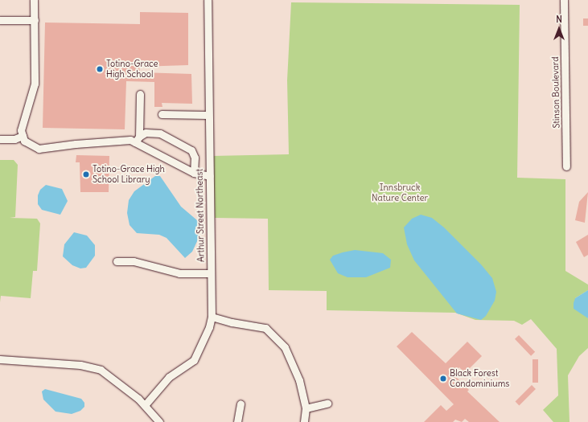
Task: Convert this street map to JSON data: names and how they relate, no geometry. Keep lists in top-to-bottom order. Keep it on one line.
{"streets":{"street":["Stinson Boulevard","Arthur Street Northeast"]},"parks":["Innsbruck Nature Center"],"places":["Totino-Grace High School","Totino-Grace High School Library","Black Forest Condominiums"],"north":"top"}
